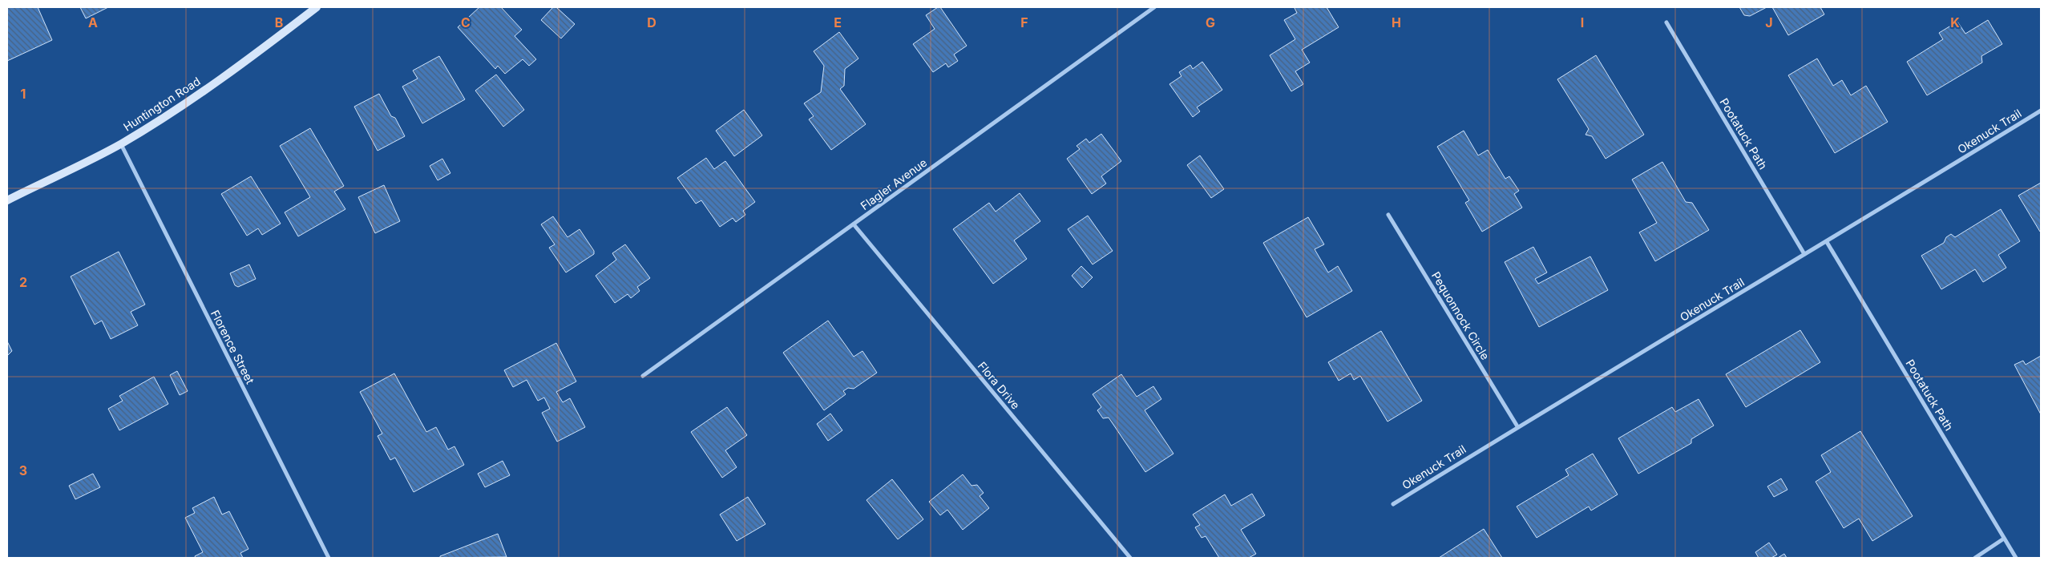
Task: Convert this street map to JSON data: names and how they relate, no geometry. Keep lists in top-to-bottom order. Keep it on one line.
{"streets":{"main road":["Huntington Road"],"street":["Okenuck Trail","Pootatuck Path","Flagler Avenue","Pequonnock Circle","Florence Street","Flora Drive"]},"crossings":[["Huntington Road","Florence Street"],["Okenuck Trail","Pootatuck Path"],["Okenuck Trail","Pequonnock Circle"],["Flagler Avenue","Flora Drive"]],"grid":{"columns":["A","B","C","D","E","F","G","H","I","J","K"],"rows":["1","2","3"]}}
